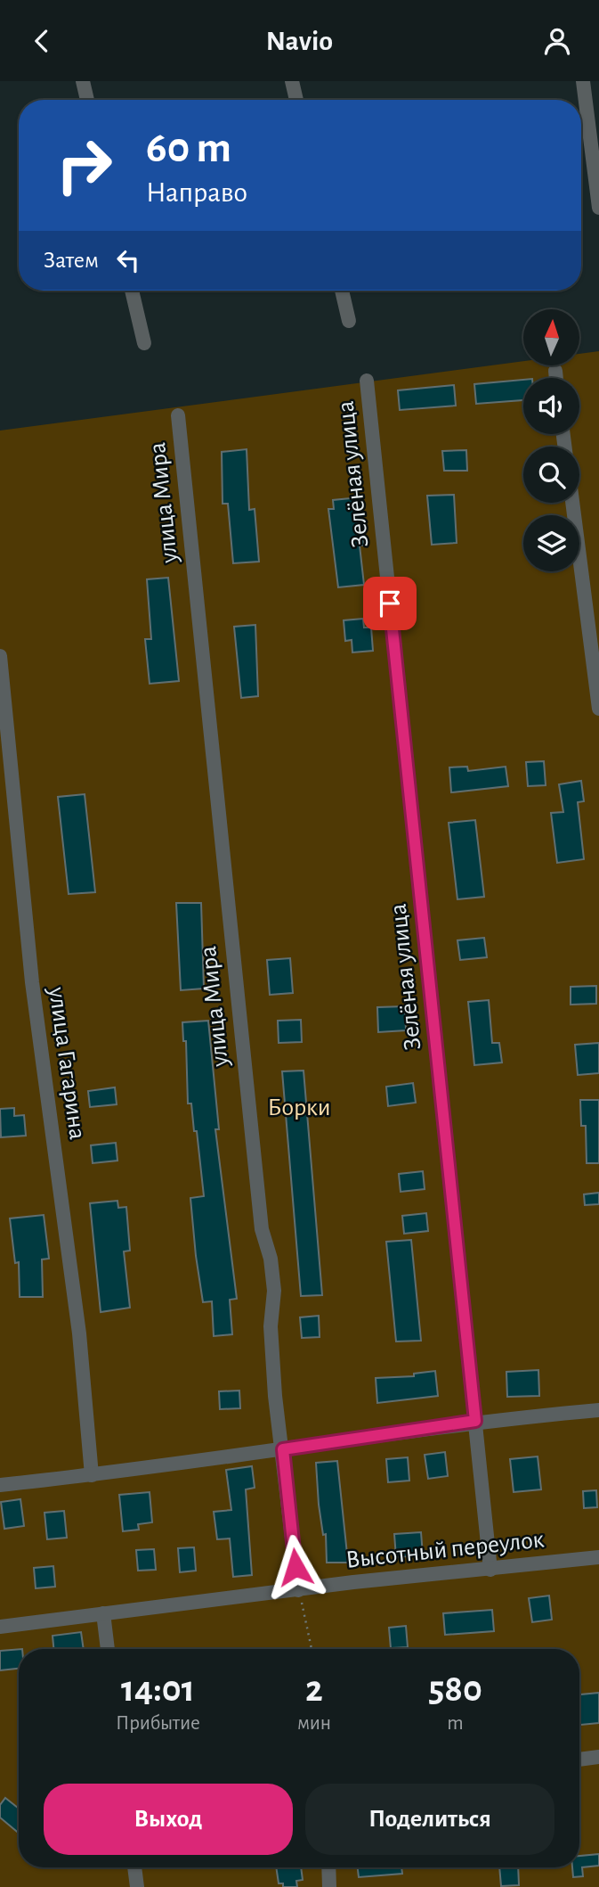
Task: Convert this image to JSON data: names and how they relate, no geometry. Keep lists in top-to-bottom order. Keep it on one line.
{"streets":{"street":["Зелёная улица","улица Мира","улица Гагарина","Высотный переулок"]},"crossings":[["Зелёная улица","Высотный переулок"],["улица Мира","Высотный переулок"]],"parks":["Борки"],"north":"top","page":{"header":"Navio","turn":["60 m","Направо"],"then":"Затем","eta":["14:01","Прибытие","2","мин","580","m"],"buttons":["Выход","Поделиться"]}}
